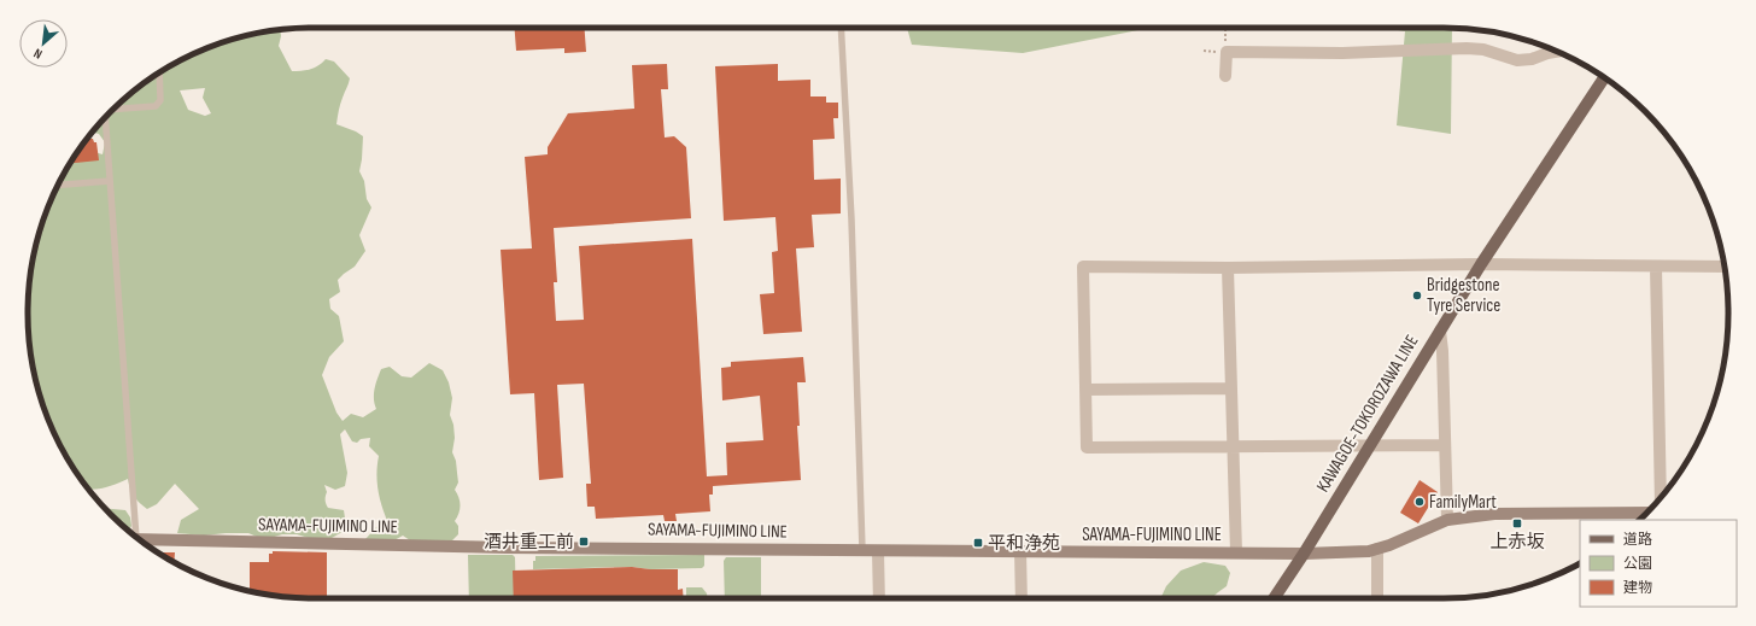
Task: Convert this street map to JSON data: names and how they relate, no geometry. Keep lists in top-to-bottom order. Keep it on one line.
{"streets":{"main road":["KAWAGOE-TOKOROZAWA LINE","SAYAMA-FUJIMINO LINE"]},"crossings":[["KAWAGOE-TOKOROZAWA LINE","SAYAMA-FUJIMINO LINE"]],"places":{"other":["Bridgestone Tyre Service","FamilyMart"],"transit":["上赤坂","酒井重工前","平和浄苑"]},"legend":["道路","公園","建物"],"north":"bottom left"}
